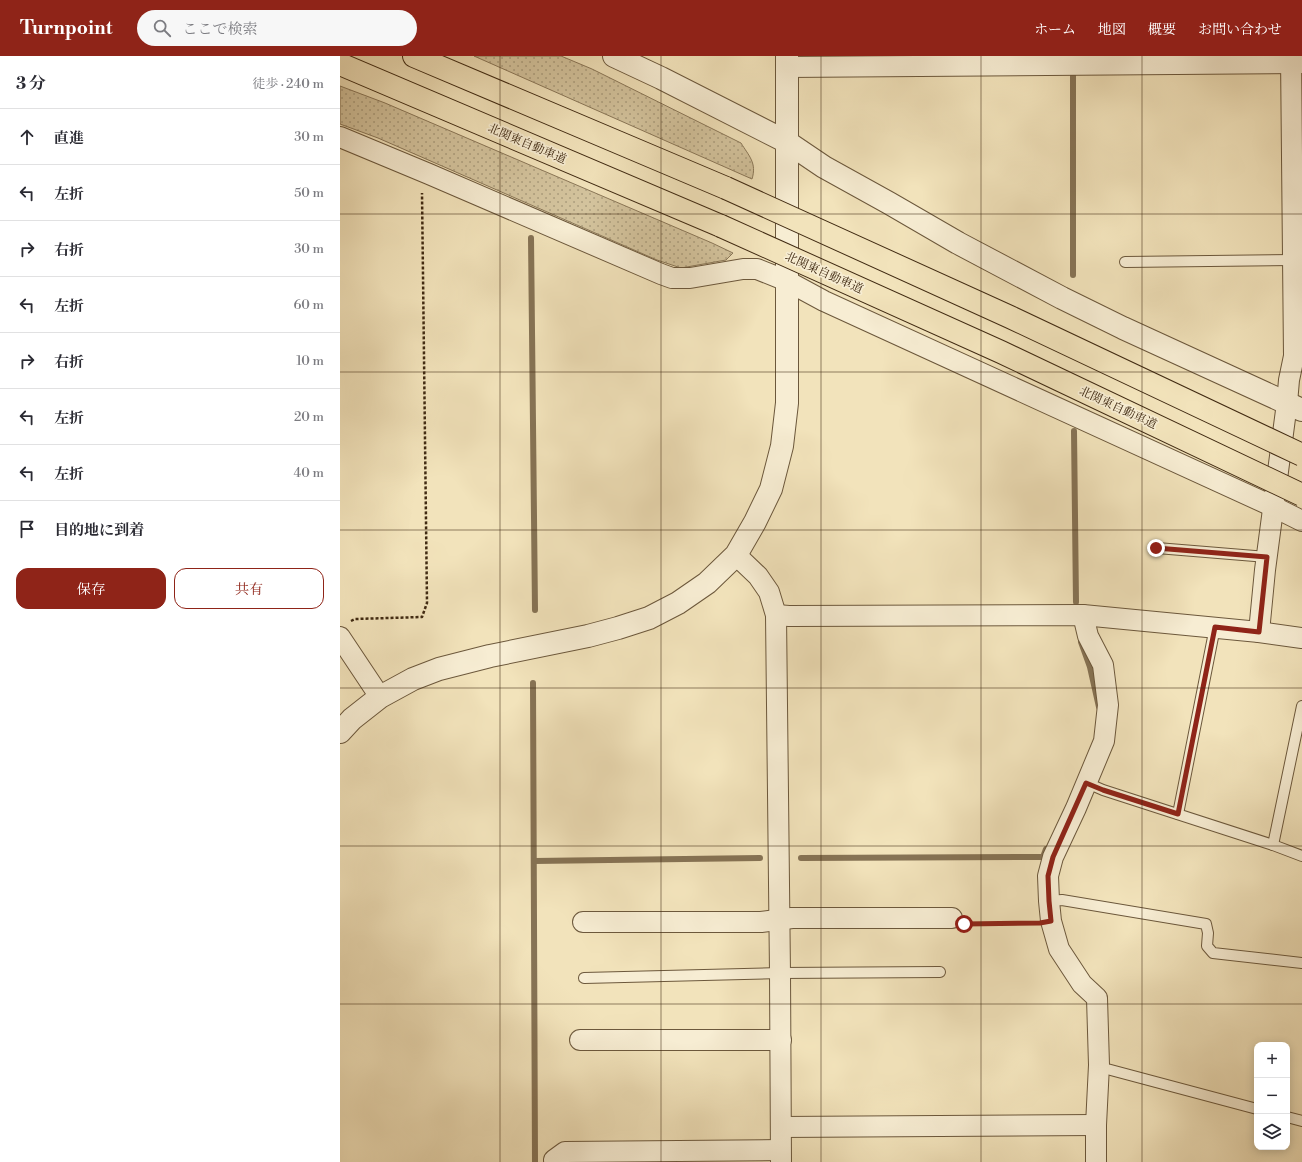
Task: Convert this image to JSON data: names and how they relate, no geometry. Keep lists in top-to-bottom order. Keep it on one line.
{"streets":{"highway":["北関東自動車道"]},"page":{"header":"Turnpoint","search":"ここで検索","nav":["ホーム","地図","概要","お問い合わせ"],"heading":["3 分","徒歩 · 240 m"],"list":[["直進","30 m"],["左折","50 m"],["右折","30 m"],["左折","60 m"],["右折","10 m"],["左折","20 m"],["左折","40 m"],"目的地に到着"],"buttons":["保存","共有"],"map_buttons":["+","−"]}}
